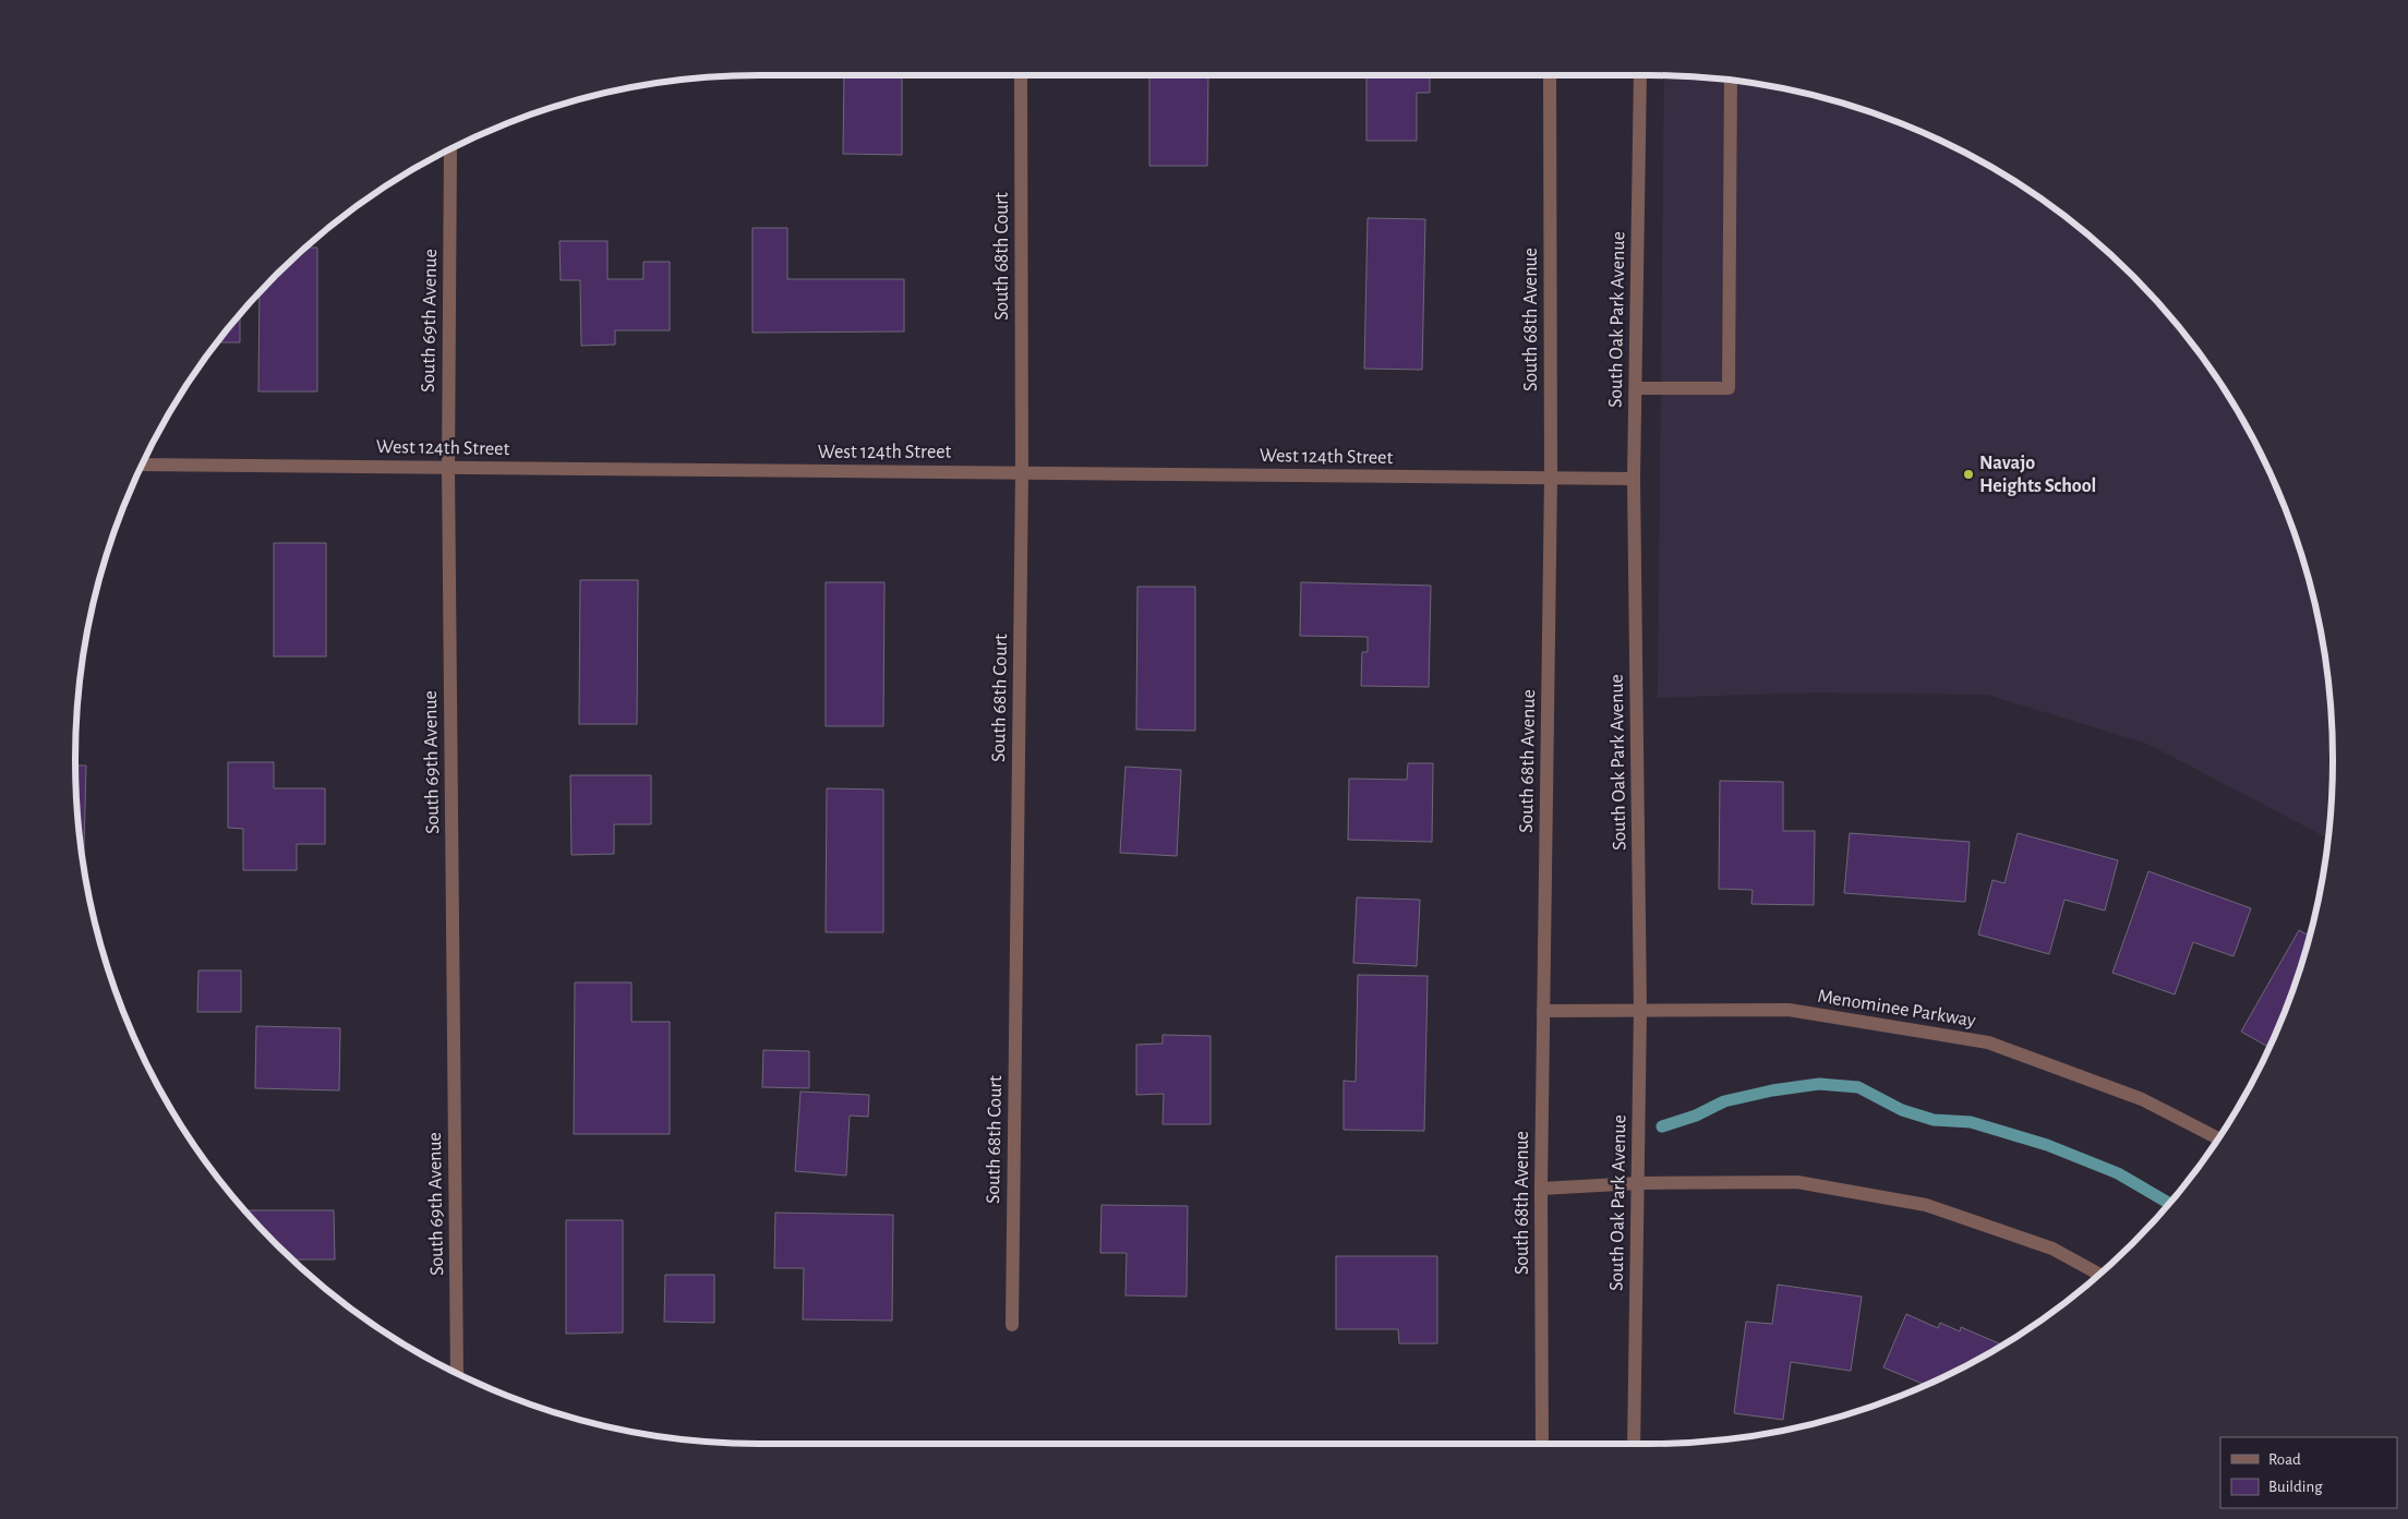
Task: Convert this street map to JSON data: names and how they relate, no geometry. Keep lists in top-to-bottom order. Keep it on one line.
{"streets":{"street":["South 68th Court","South 68th Avenue","South Oak Park Avenue","South 69th Avenue","West 124th Street","Menominee Parkway"]},"crossings":[["South 68th Court","West 124th Street"],["South 68th Avenue","West 124th Street"],["South 68th Avenue","Menominee Parkway"],["South Oak Park Avenue","West 124th Street"],["South Oak Park Avenue","Menominee Parkway"],["South 69th Avenue","West 124th Street"]],"places":["Navajo Heights School"],"legend":["Road","Building"]}
